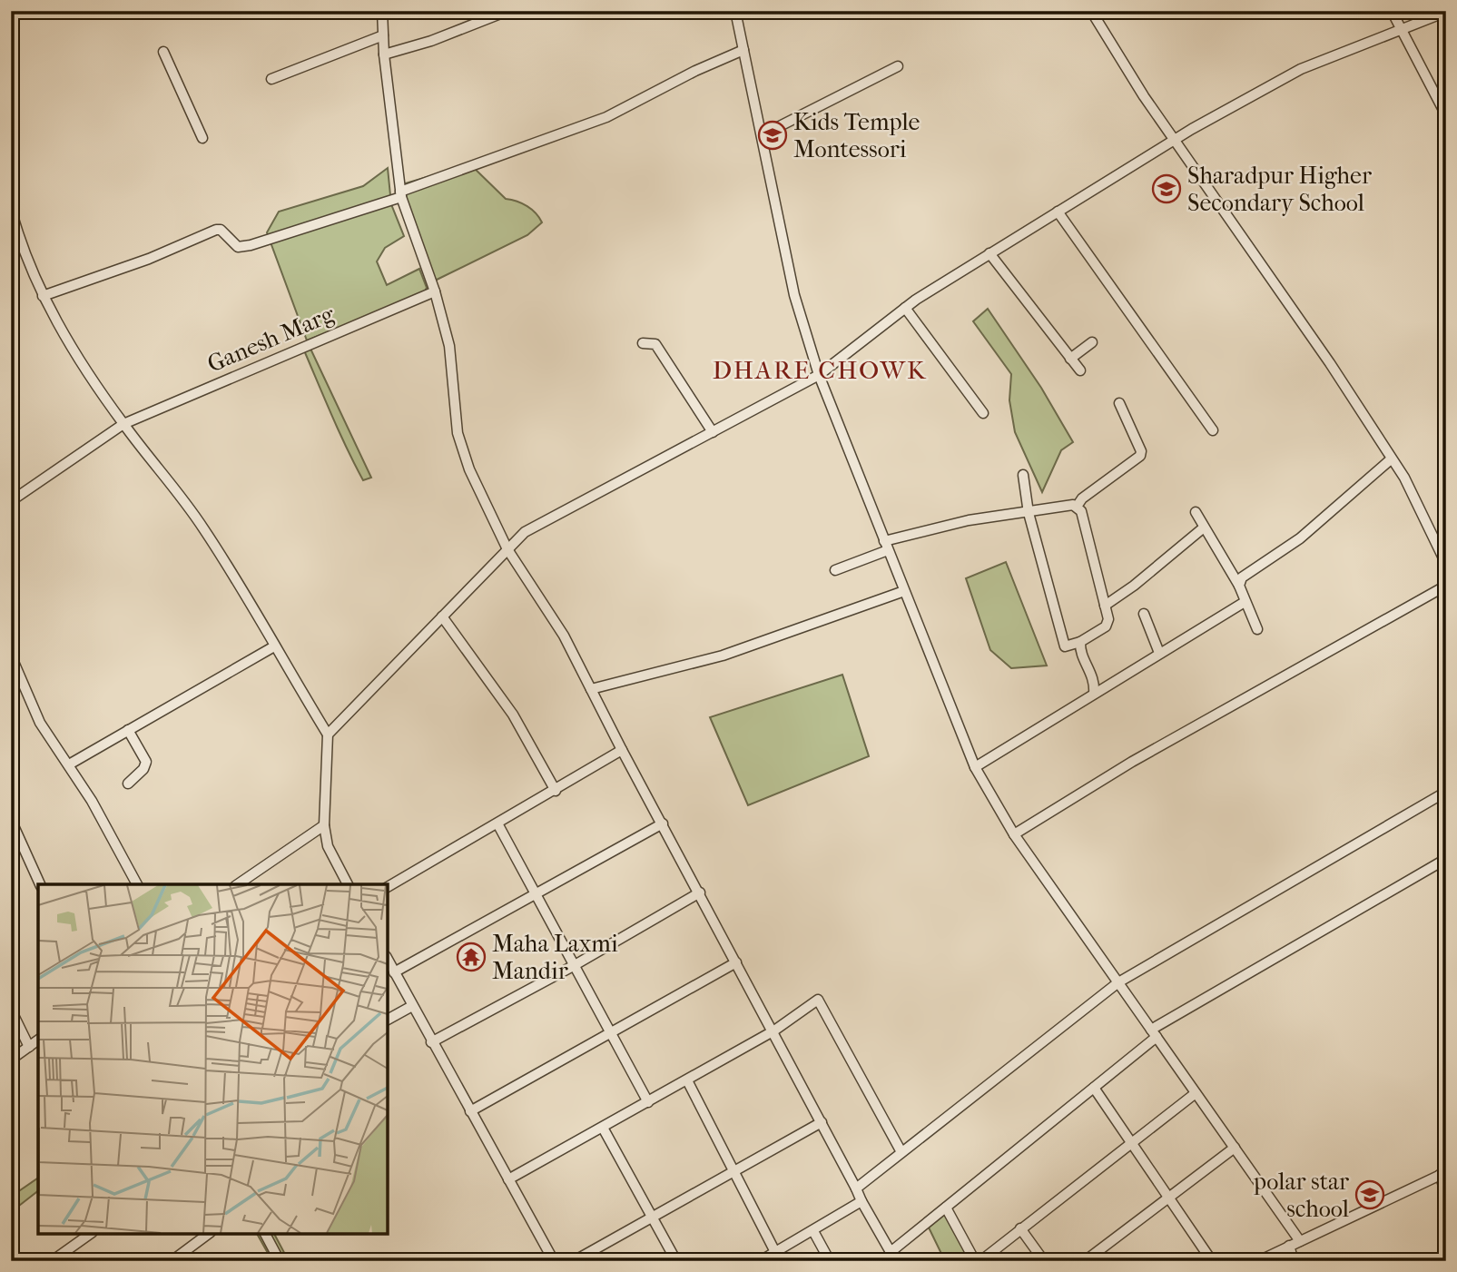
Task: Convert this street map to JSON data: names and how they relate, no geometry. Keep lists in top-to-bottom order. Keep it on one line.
{"streets":{"street":["Ganesh Marg"]},"districts":["DHARE CHOWK"],"places":{"school or university":["Kids Temple Montessori","Sharadpur Higher Secondary School","polar star school"],"temple":["Maha Laxmi Mandir"]}}
